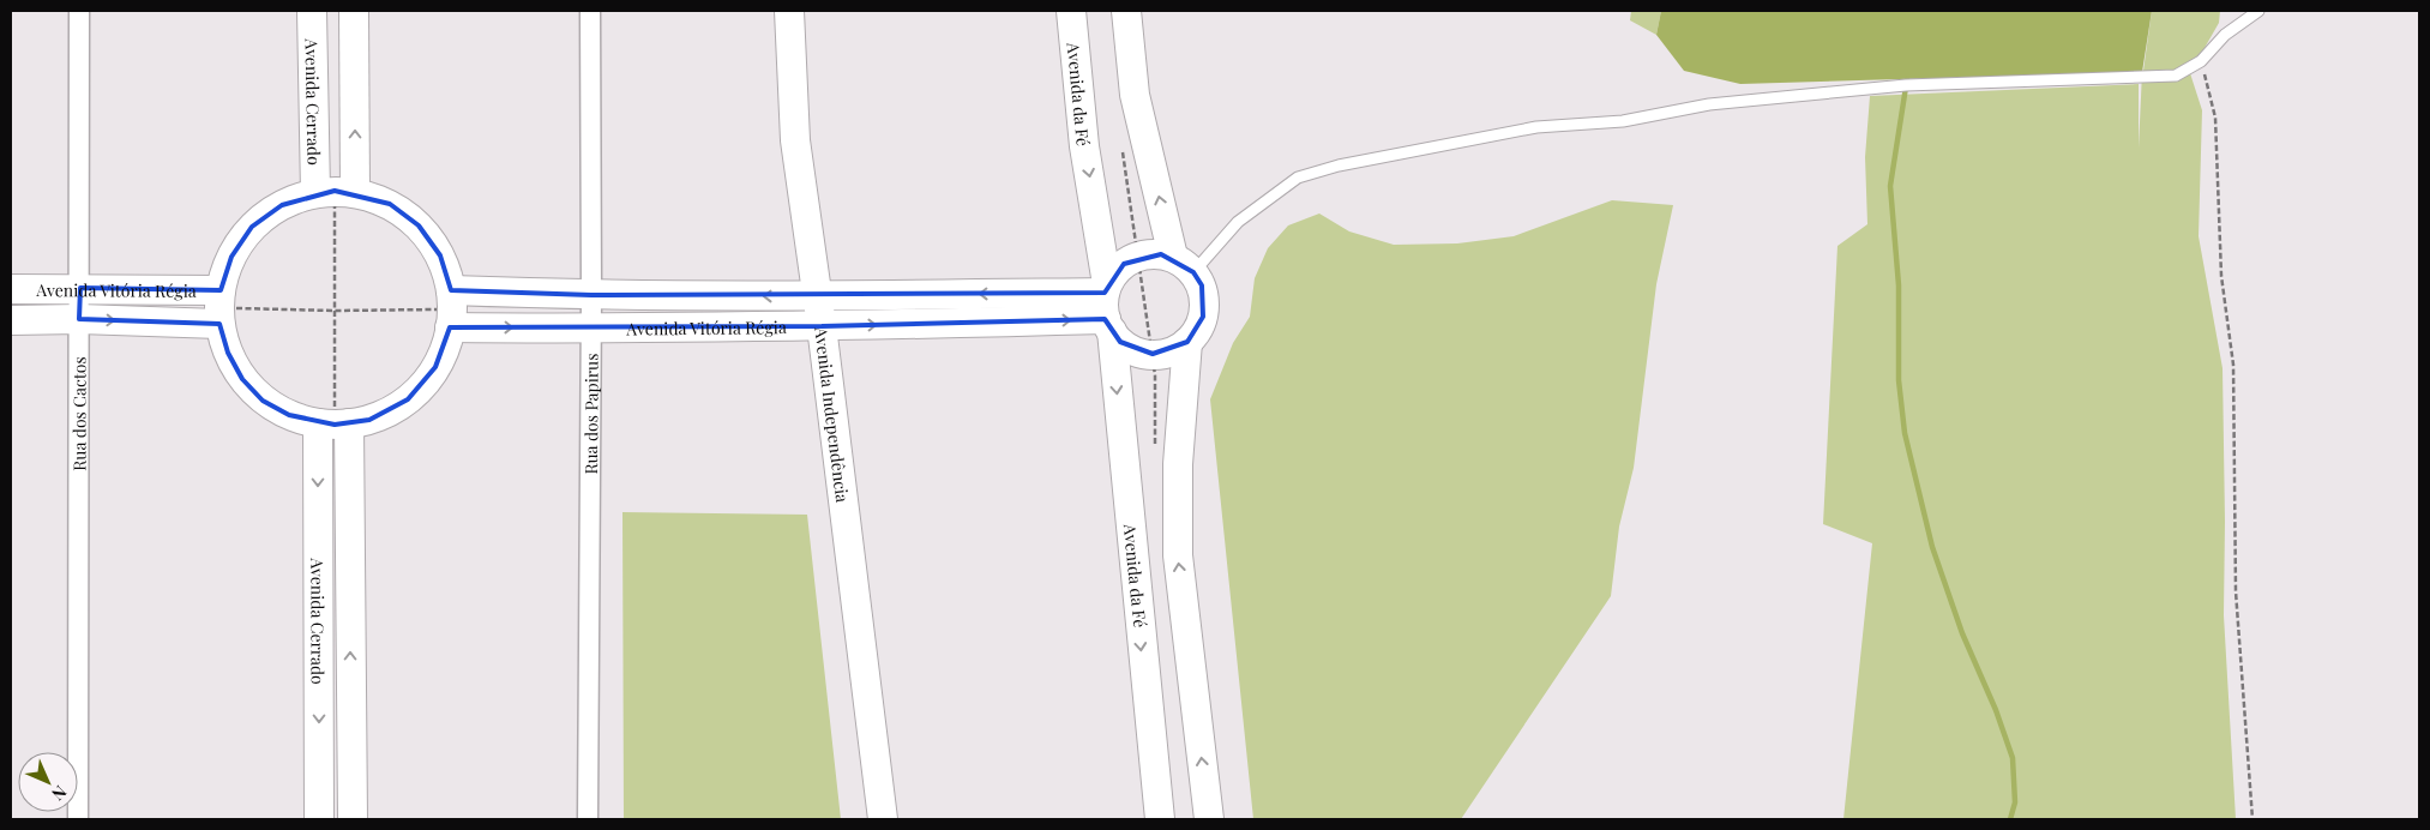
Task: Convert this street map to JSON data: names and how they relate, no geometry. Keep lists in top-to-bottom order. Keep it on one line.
{"streets":{"street":["Avenida da Fé","Avenida Cerrado","Avenida Vitória Régia","Rua dos Cactos","Rua dos Papirus","Avenida Independência"]},"crossings":[["Avenida da Fé","Avenida Vitória Régia"],["Avenida Vitória Régia","Rua dos Cactos"],["Avenida Vitória Régia","Rua dos Papirus"],["Avenida Vitória Régia","Avenida Independência"]],"north":"bottom right"}
